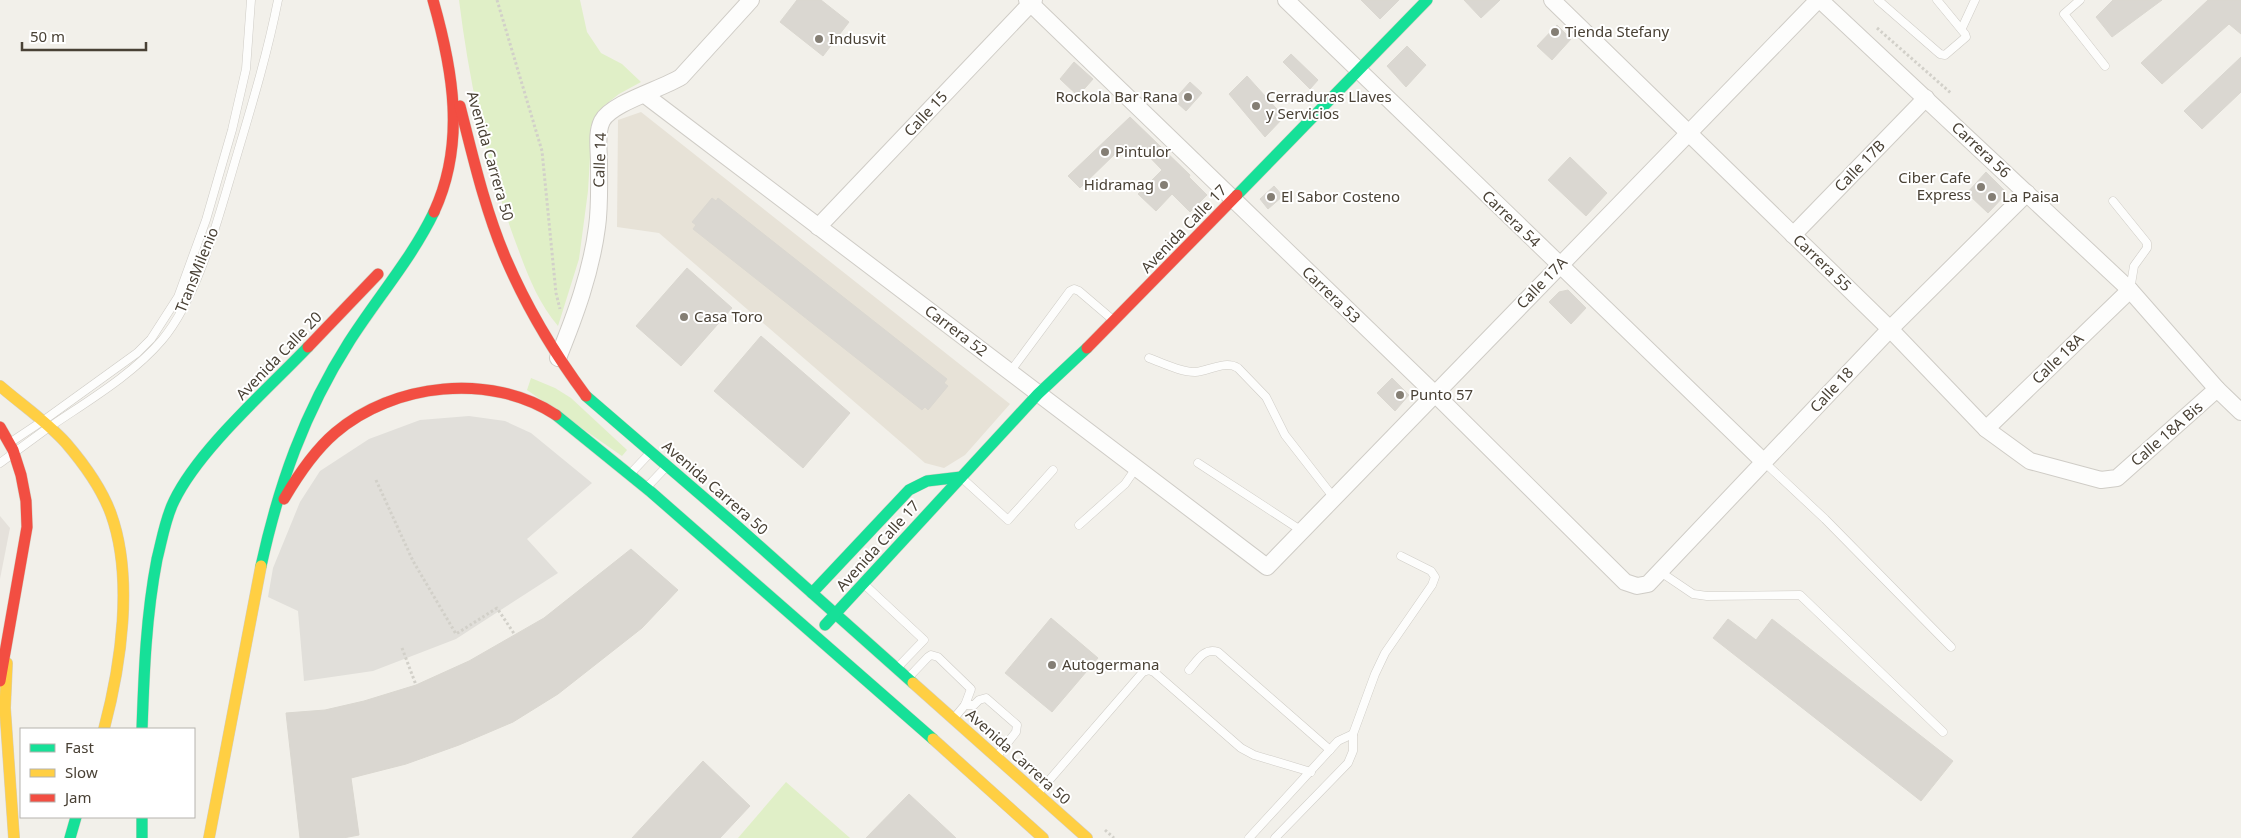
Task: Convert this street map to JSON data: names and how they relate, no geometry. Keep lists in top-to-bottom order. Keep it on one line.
{"streets":{"main road":["Avenida Carrera 50","Avenida Calle 17","Avenida Calle 20"],"street":["Calle 15","Carrera 56","Calle 14","Calle 17B","Carrera 54","Carrera 55","Calle 17A","Carrera 53","Carrera 52","Calle 18A","Calle 18","Calle 18A Bis"],"lane":["TransMilenio"]},"crossings":[["Calle 15","Carrera 53"],["Calle 15","Carrera 52"],["Carrera 56","Calle 17B"],["Carrera 56","Calle 17A"],["Carrera 56","Calle 18A"],["Carrera 56","Calle 18"],["Carrera 56","Calle 18A Bis"],["Avenida Carrera 50","Calle 14"],["Avenida Carrera 50","Avenida Calle 17"],["Calle 14","Carrera 52"],["Calle 17B","Carrera 55"],["Carrera 54","Avenida Calle 17"],["Carrera 54","Calle 17A"],["Carrera 54","Calle 18"],["Avenida Calle 17","Carrera 53"],["Avenida Calle 17","Carrera 52"],["Carrera 55","Calle 17A"],["Carrera 55","Calle 18A"],["Carrera 55","Calle 18"],["Carrera 55","Calle 18A Bis"],["Calle 17A","Carrera 53"],["Calle 17A","Carrera 52"],["Carrera 53","Calle 18"]],"places":["Tienda Stefany","Indusvit","Rockola Bar Rana","Cerraduras Llaves y Servicios","Pintulor","Hidramag","Ciber Cafe Express","El Sabor Costeno","La Paisa","Casa Toro","Punto 57","Autogermana"],"legend":["Fast","Slow","Jam"],"scale_bar":"50 m"}
